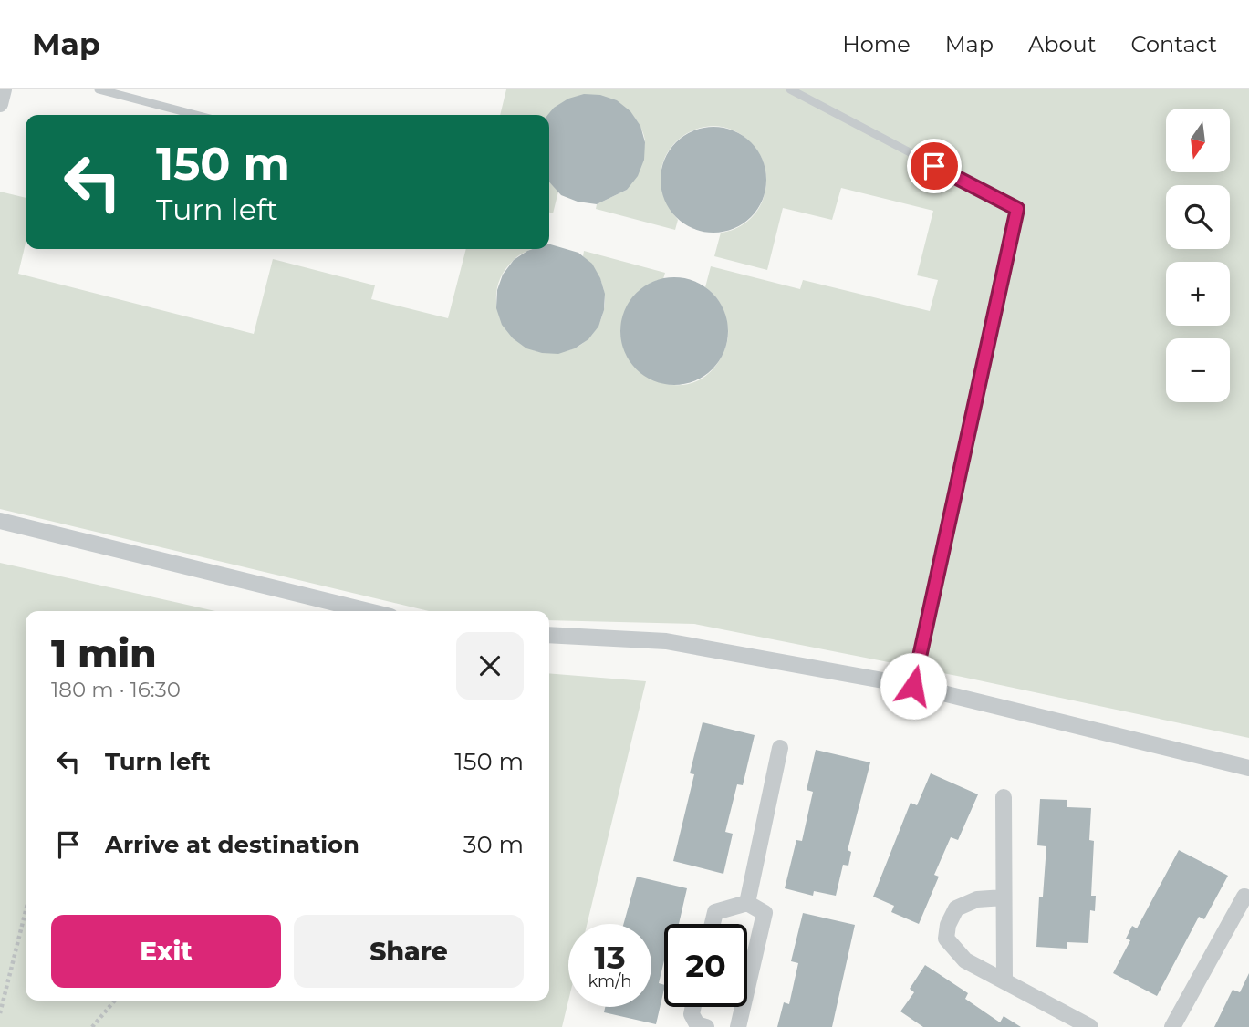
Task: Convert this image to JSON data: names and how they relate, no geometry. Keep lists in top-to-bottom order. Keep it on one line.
{"north":"bottom","page":{"header":"Map","nav":["Home","Map","About","Contact"],"map_buttons":["+","−"],"turn":["150 m","Turn left"],"heading":["1 min","180 m · 16:30"],"list":[{"name":"Turn left","value":"150 m"},{"name":"Arrive at destination","value":"30 m"}],"buttons":["Exit","Share"],"speed":"13 km/h","limit":"20"}}
